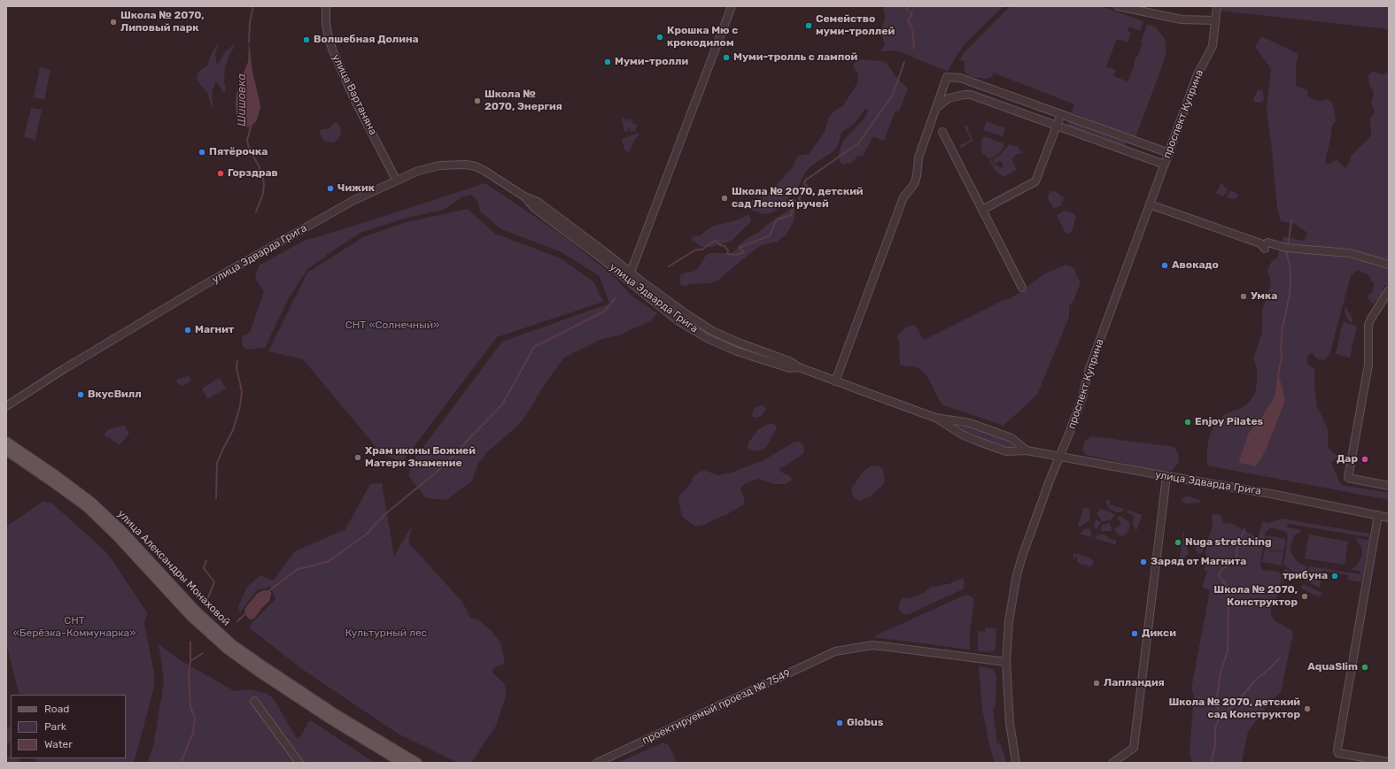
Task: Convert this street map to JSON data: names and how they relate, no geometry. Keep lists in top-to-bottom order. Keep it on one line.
{"streets":{"main road":["улица Александры Монаховой"],"street":["улица Вартаняна","проспект Куприна","улица Эдварда Грига","проектируемый проезд № 7549"]},"crossings":[["улица Вартаняна","улица Эдварда Грига"],["проспект Куприна","улица Эдварда Грига"],["проспект Куприна","проектируемый проезд № 7549"]],"water":["Шишовка"],"parks":["СНТ «Солнечный»","СНТ «Берёзка-Коммунарка»","Культурный лес"],"places":["Школа № 2070, Липовый парк","Семейство муми-троллей","Крошка Мю с крокодилом","Волшебная Долина","Муми-тролль с лампой","Муми-тролли","Школа № 2070, Энергия","Пятёрочка","Горздрав","Чижик","Школа № 2070, детский сад Лесной ручей","Авокадо","Умка","Магнит","ВкусВилл","Enjoy Pilates","Храм иконы Божией Матери Знамение","Дар","Nuga stretching","Заряд от Магнита","трибуна","Школа № 2070, Конструктор","Дикси","AquaSlim","Лапландия","Школа № 2070, детский сад Конструктор","Globus"],"legend":["Road","Park","Water"]}
